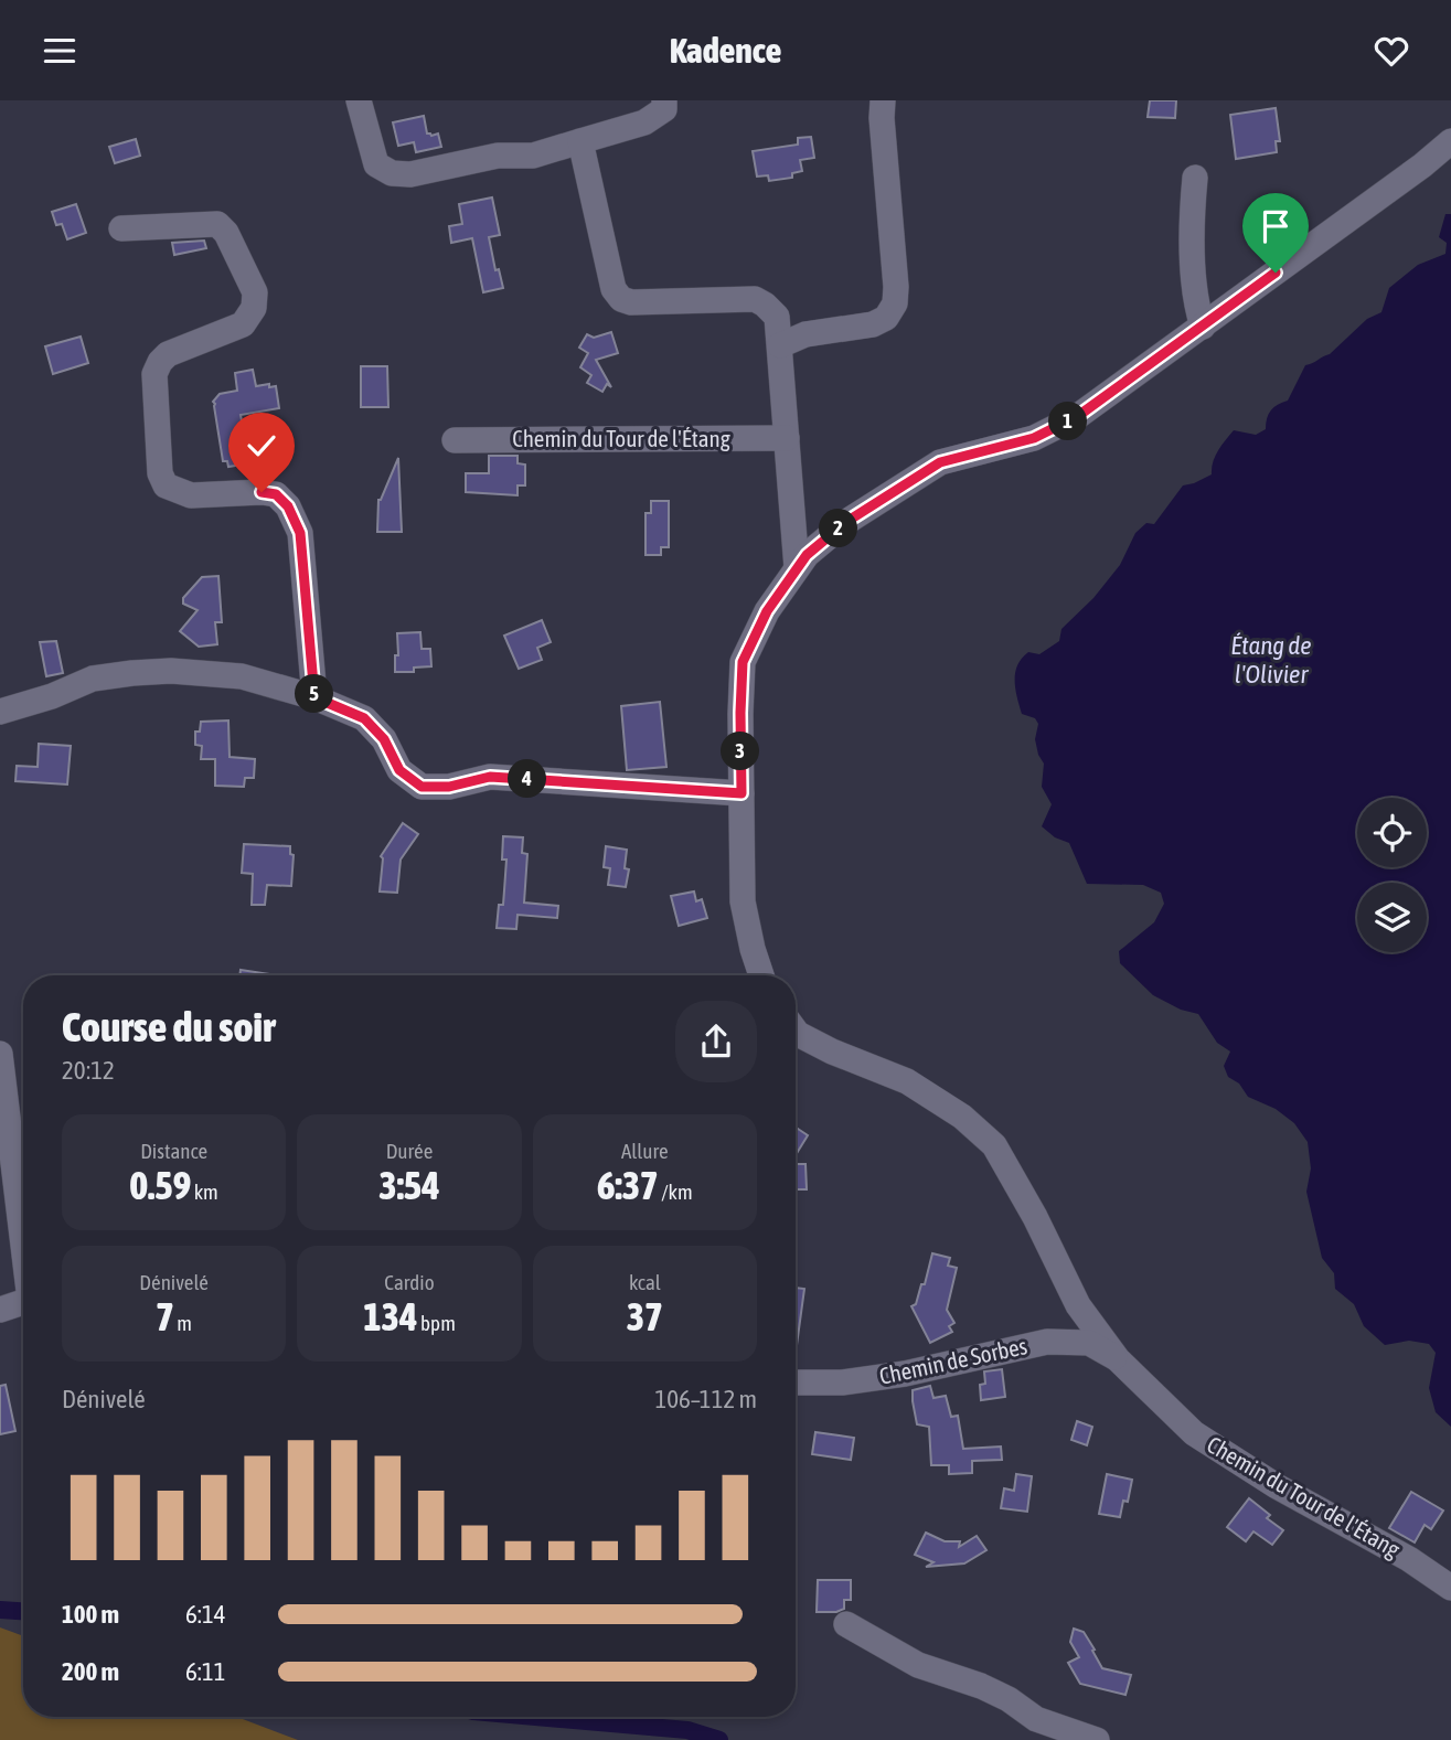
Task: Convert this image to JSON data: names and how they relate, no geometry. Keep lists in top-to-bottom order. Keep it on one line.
{"streets":{"street":["Chemin du Tour de l'Étang","Chemin de Sorbes"]},"crossings":[["Chemin du Tour de l'Étang","Chemin de Sorbes"]],"water":["Étang de l'Olivier"],"page":{"header":"Kadence","pins":["1","2","5","3","4"],"heading":["Course du soir","20:12"],"stats":[["Distance","0.59 km"],["Durée","3:54"],["Allure","6:37 /km"],["Dénivelé","7 m"],["Cardio","134 bpm"],["kcal","37"]],"chart":["Dénivelé","106–112 m"],"list":[{"name":"100 m","note":"6:14"},{"name":"200 m","note":"6:11"}]}}
